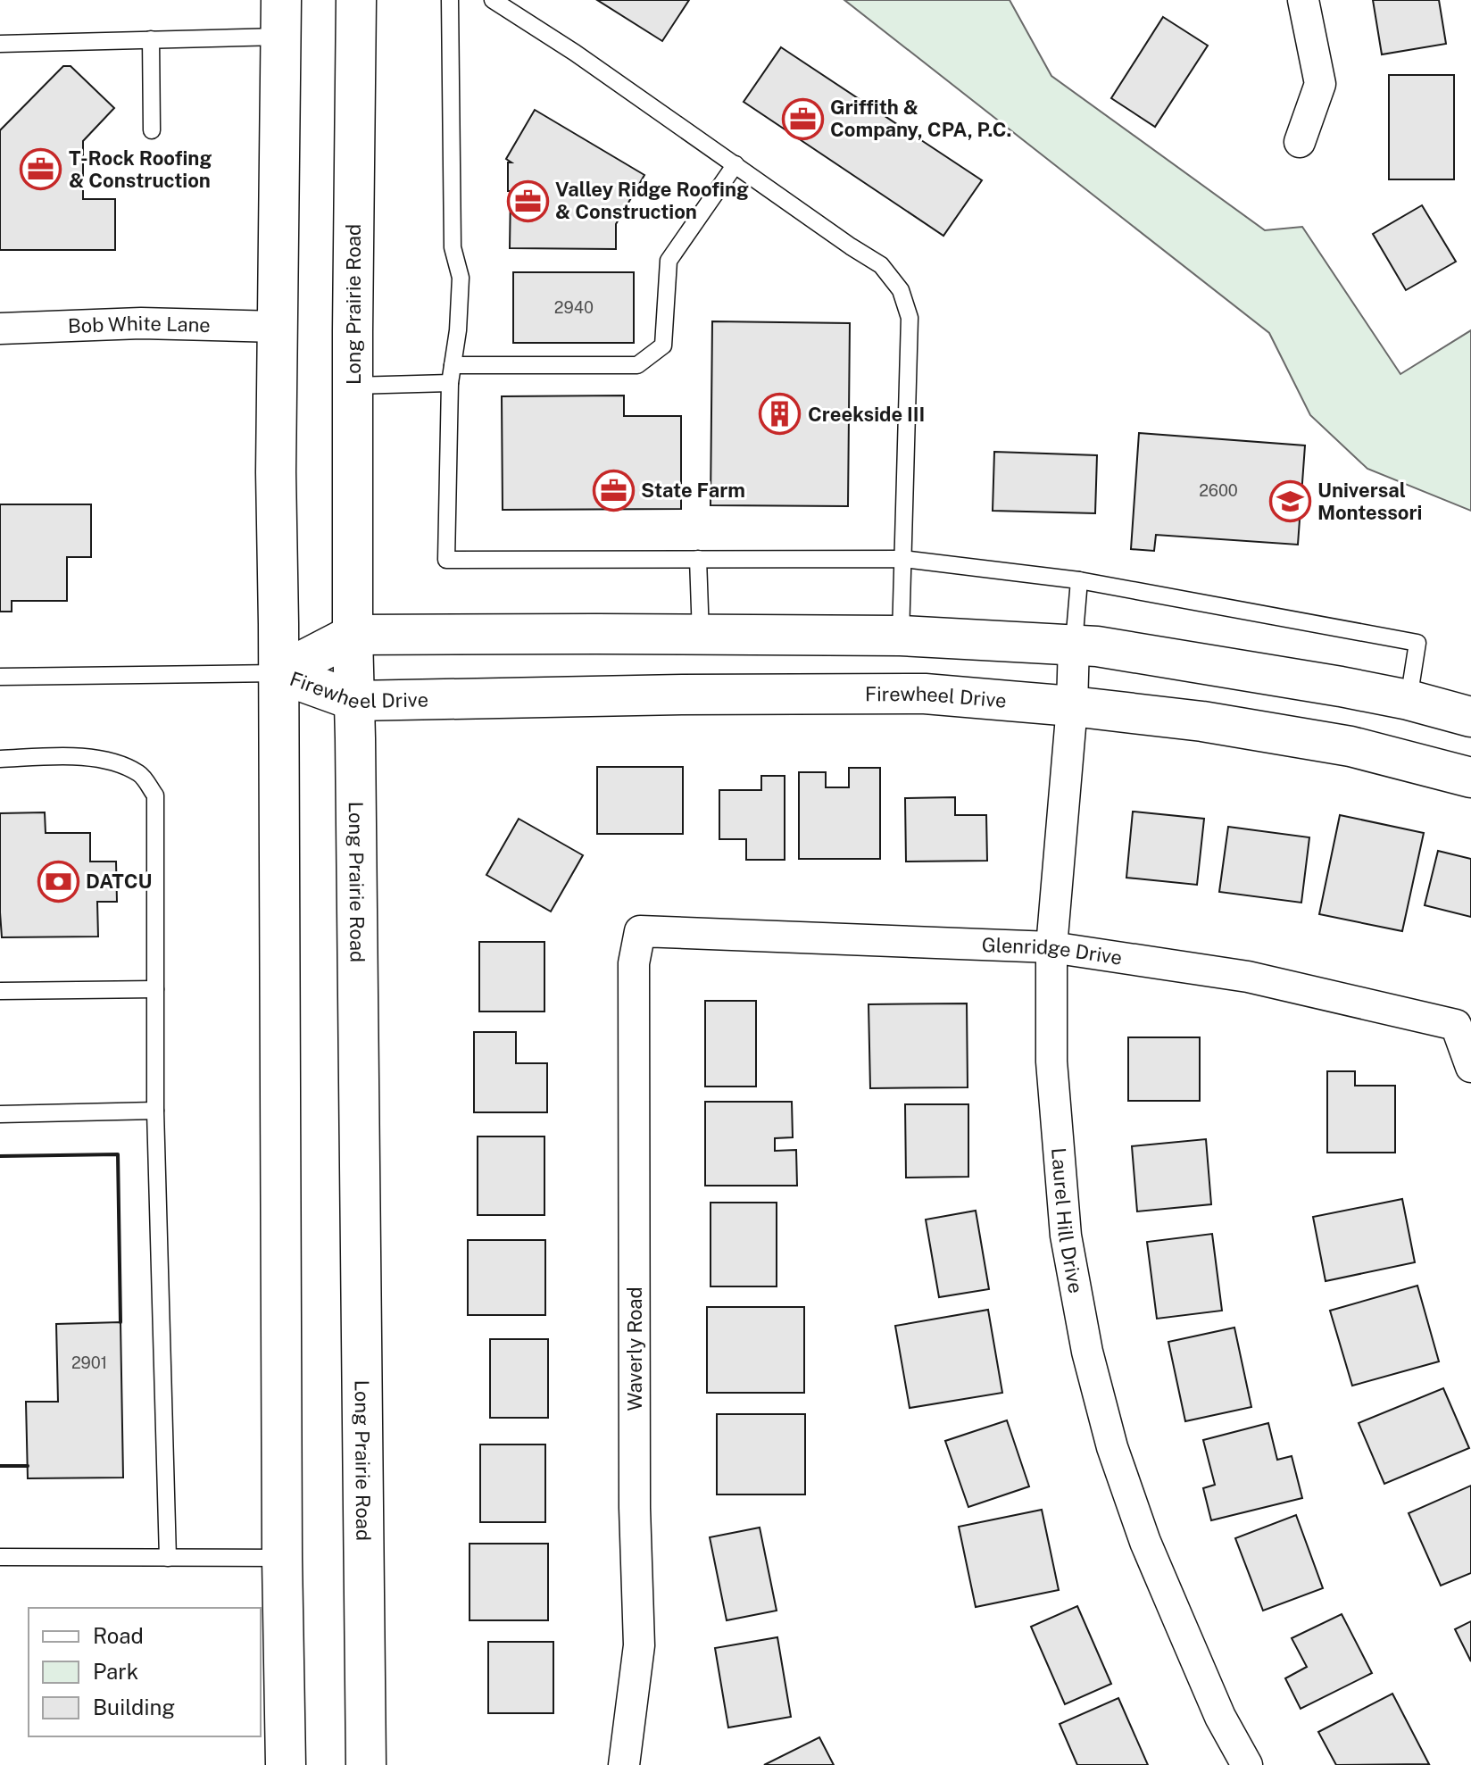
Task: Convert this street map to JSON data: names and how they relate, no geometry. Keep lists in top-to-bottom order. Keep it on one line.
{"streets":{"main road":["Long Prairie Road","Firewheel Drive"],"street":["Bob White Lane","Glenridge Drive","Laurel Hill Drive","Waverly Road"]},"crossings":[["Long Prairie Road","Firewheel Drive"],["Firewheel Drive","Laurel Hill Drive"],["Glenridge Drive","Laurel Hill Drive"],["Glenridge Drive","Waverly Road"]],"places":{"office":["Griffith & Company, CPA, P.C.","T-Rock Roofing & Construction","Valley Ridge Roofing & Construction","State Farm"],"building":["Creekside III"],"school or university":["Universal Montessori"],"bank":["DATCU"]},"house_numbers":["2940","2600","2901"],"legend":["Road","Park","Building"]}
